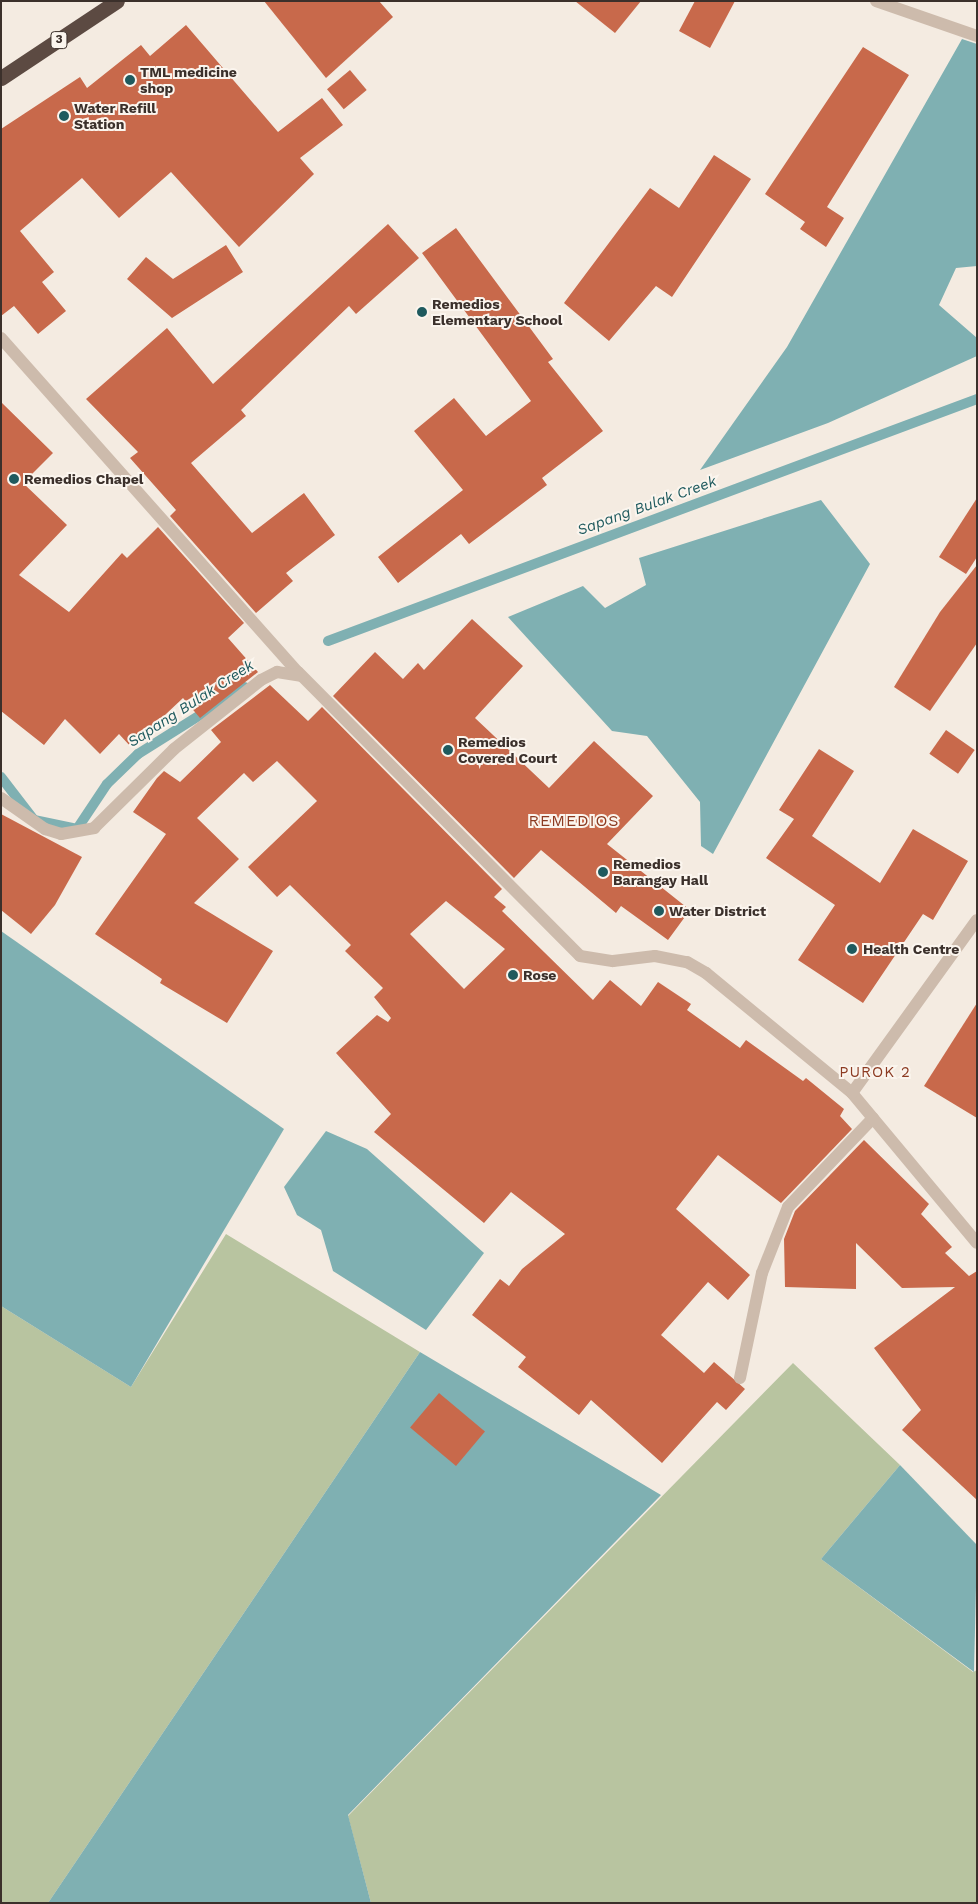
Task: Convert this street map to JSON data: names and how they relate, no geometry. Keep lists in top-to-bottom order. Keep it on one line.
{"streets":{"highway":["3"]},"districts":["REMEDIOS","PUROK 2"],"water":["Sapang Bulak Creek"],"places":["TML medicine shop","Water Refill Station","Remedios Elementary School","Remedios Chapel","Remedios Covered Court","Remedios Barangay Hall","Water District","Health Centre","Rose"]}
